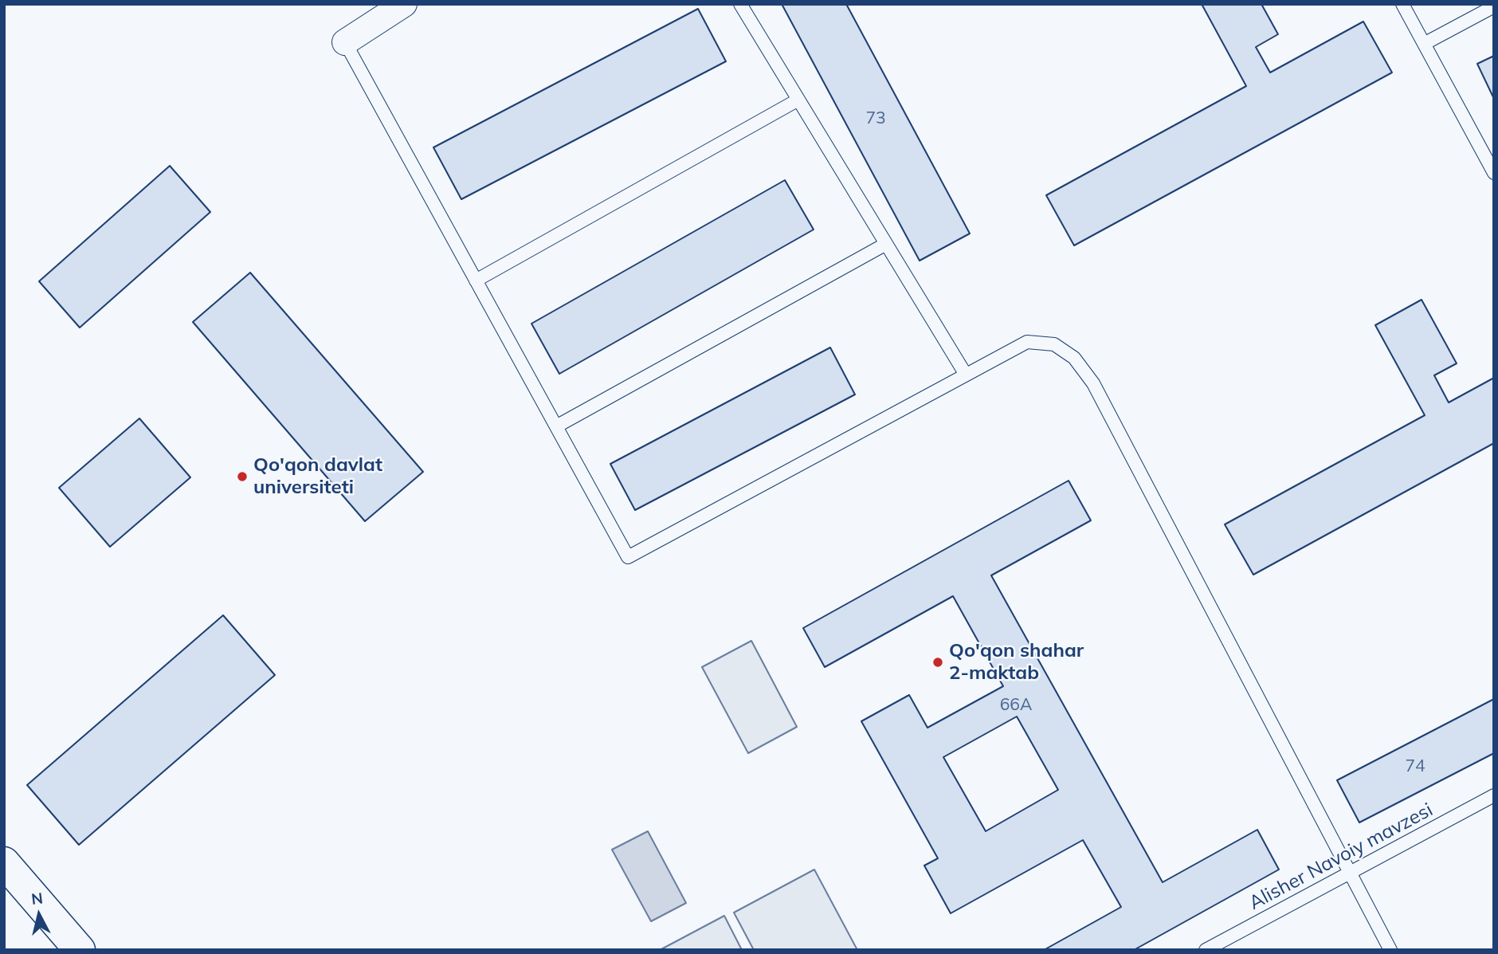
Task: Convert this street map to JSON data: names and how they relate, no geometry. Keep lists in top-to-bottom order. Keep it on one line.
{"streets":{"lane":["Alisher Navoiy mavzesi"]},"places":["Qo'qon davlat universiteti","Qo'qon shahar 2-maktab"],"house_numbers":["73","66A","74"],"north":"top"}
